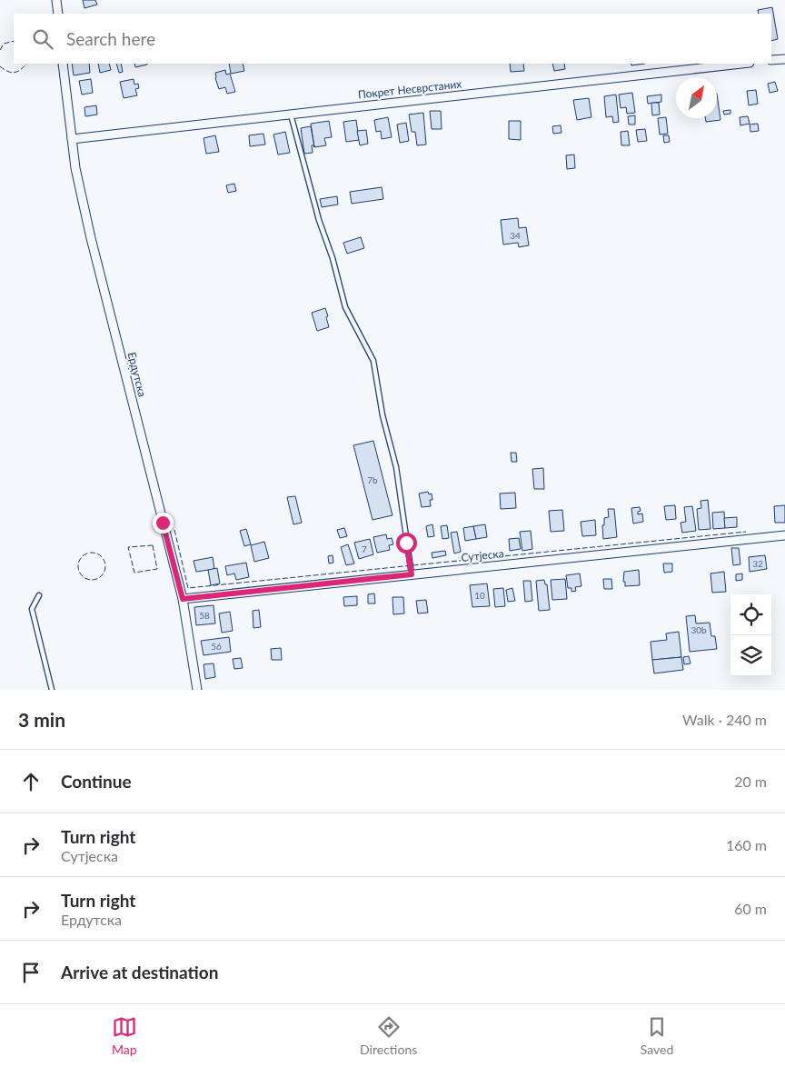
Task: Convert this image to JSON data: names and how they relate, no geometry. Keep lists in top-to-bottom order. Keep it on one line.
{"streets":{"street":["Покрет Несврстаних","Ердутска","Сутјеска"]},"crossings":[["Покрет Несврстаних","Ердутска"],["Ердутска","Сутјеска"]],"house_numbers":["34","7b","7","32","10","58","30b","56"],"north":"top right","page":{"search":"Search here","heading":["3 min","Walk · 240 m"],"list":[["Continue","20 m"],["Turn right","Сутјеска","160 m"],["Turn right","Ердутска","60 m"],"Arrive at destination"],"nav":["Map","Directions","Saved"]}}
